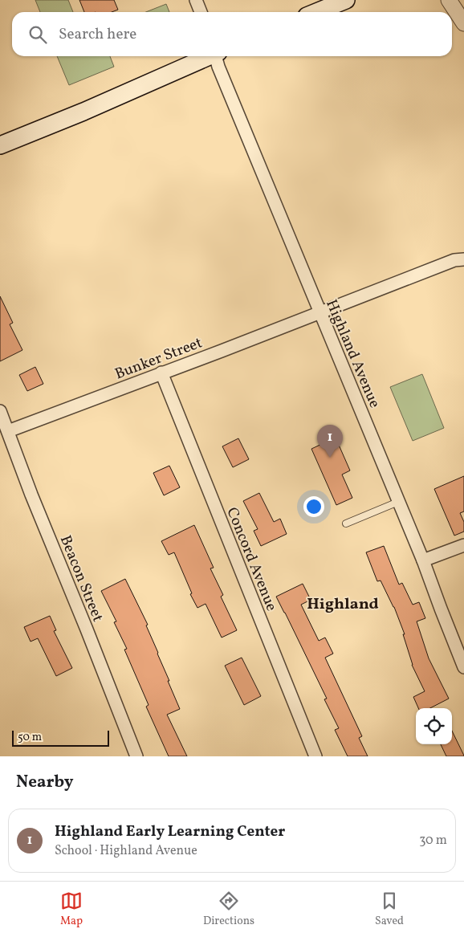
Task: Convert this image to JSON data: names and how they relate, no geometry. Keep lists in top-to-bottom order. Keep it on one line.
{"streets":{"street":["Highland Avenue","Bunker Street","Concord Avenue","Beacon Street"]},"crossings":[["Highland Avenue","Bunker Street"],["Bunker Street","Concord Avenue"],["Bunker Street","Beacon Street"]],"districts":["Highland"],"scale_bar":"50 m","page":{"search":"Search here","pins":"1","scale":"50 m","heading":"Nearby","list":[{"mark":"1","name":"Highland Early Learning Center","note":"School · Highland Avenue","value":"30 m"}],"nav":["Map","Directions","Saved"]}}
